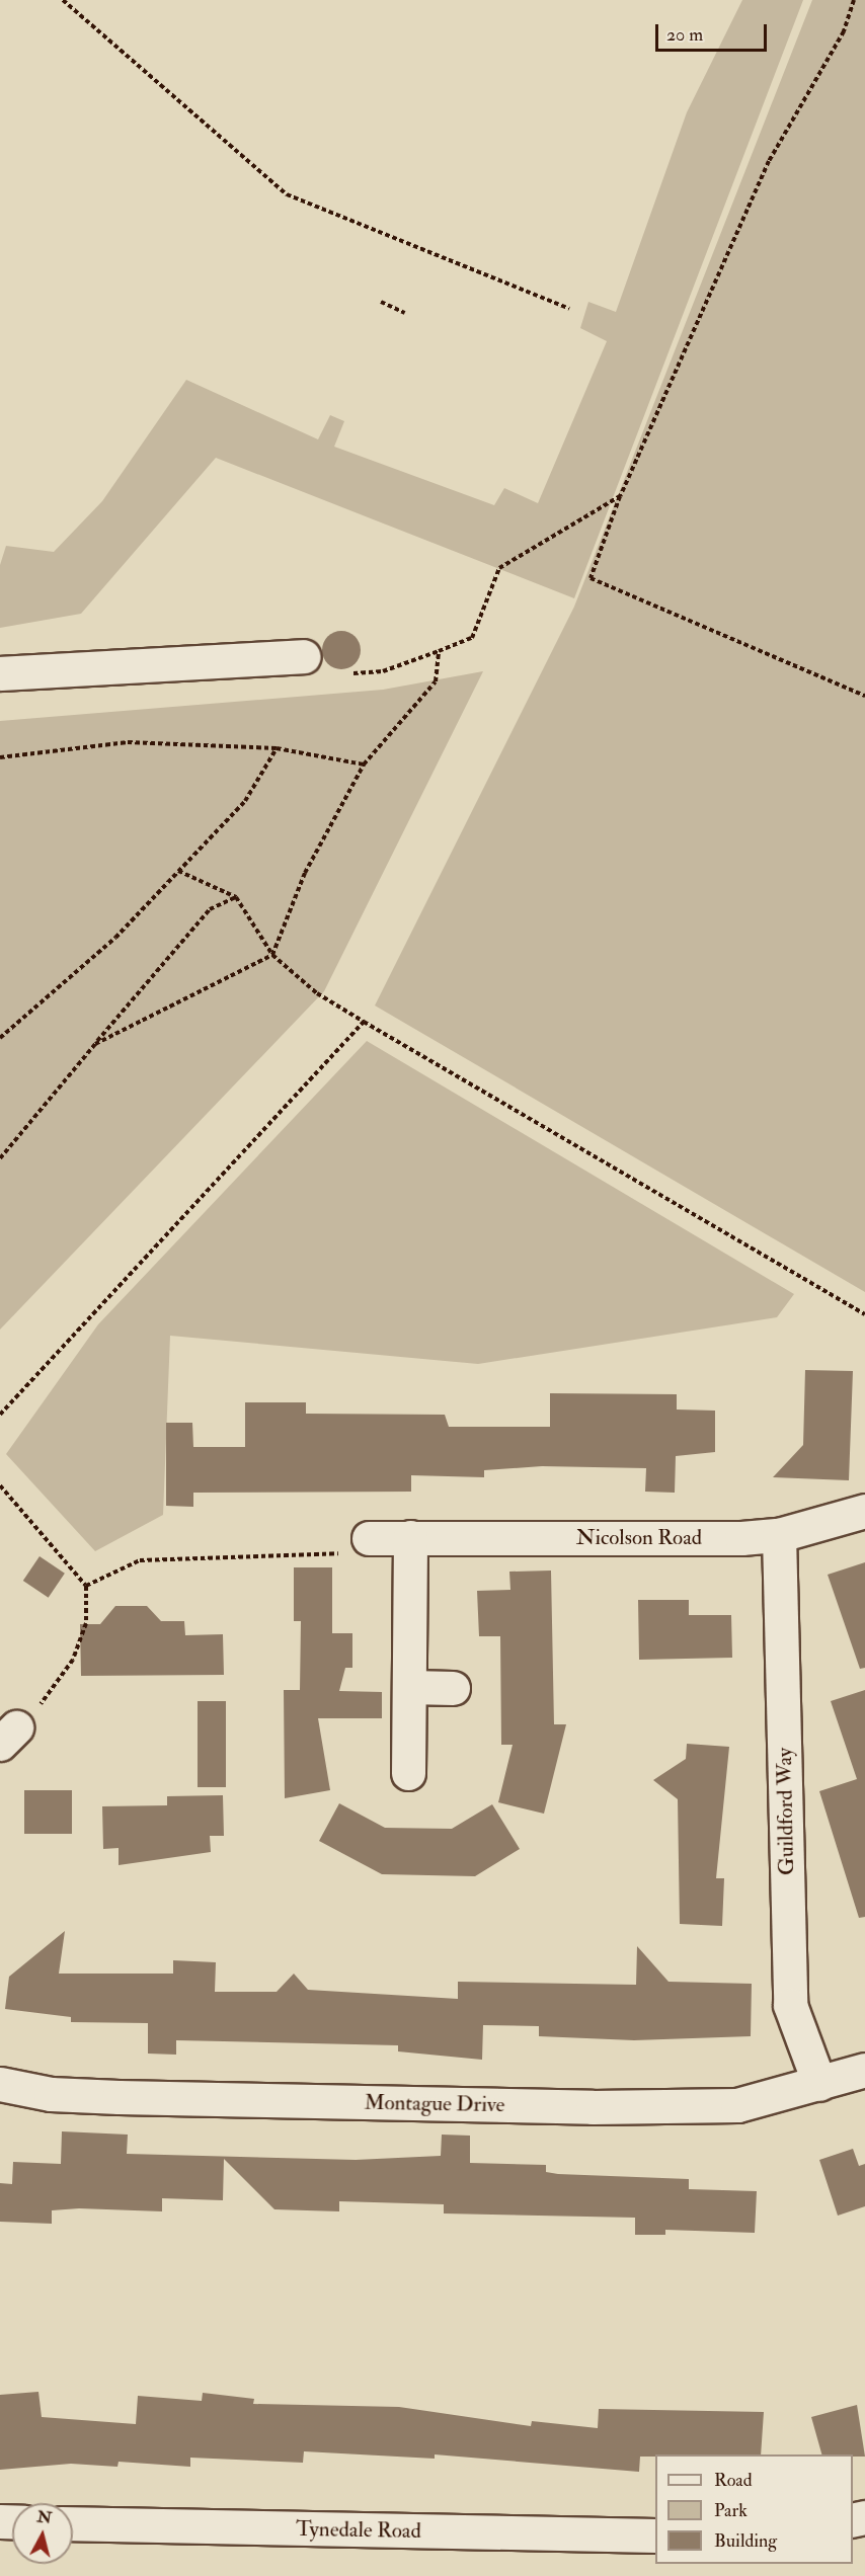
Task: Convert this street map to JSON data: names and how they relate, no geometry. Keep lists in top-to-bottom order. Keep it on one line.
{"streets":{"street":["Nicolson Road","Guildford Way","Montague Drive","Tynedale Road"]},"crossings":[["Nicolson Road","Guildford Way"],["Guildford Way","Montague Drive"]],"legend":["Road","Park","Building"],"scale_bar":"20 m","north":"top"}
